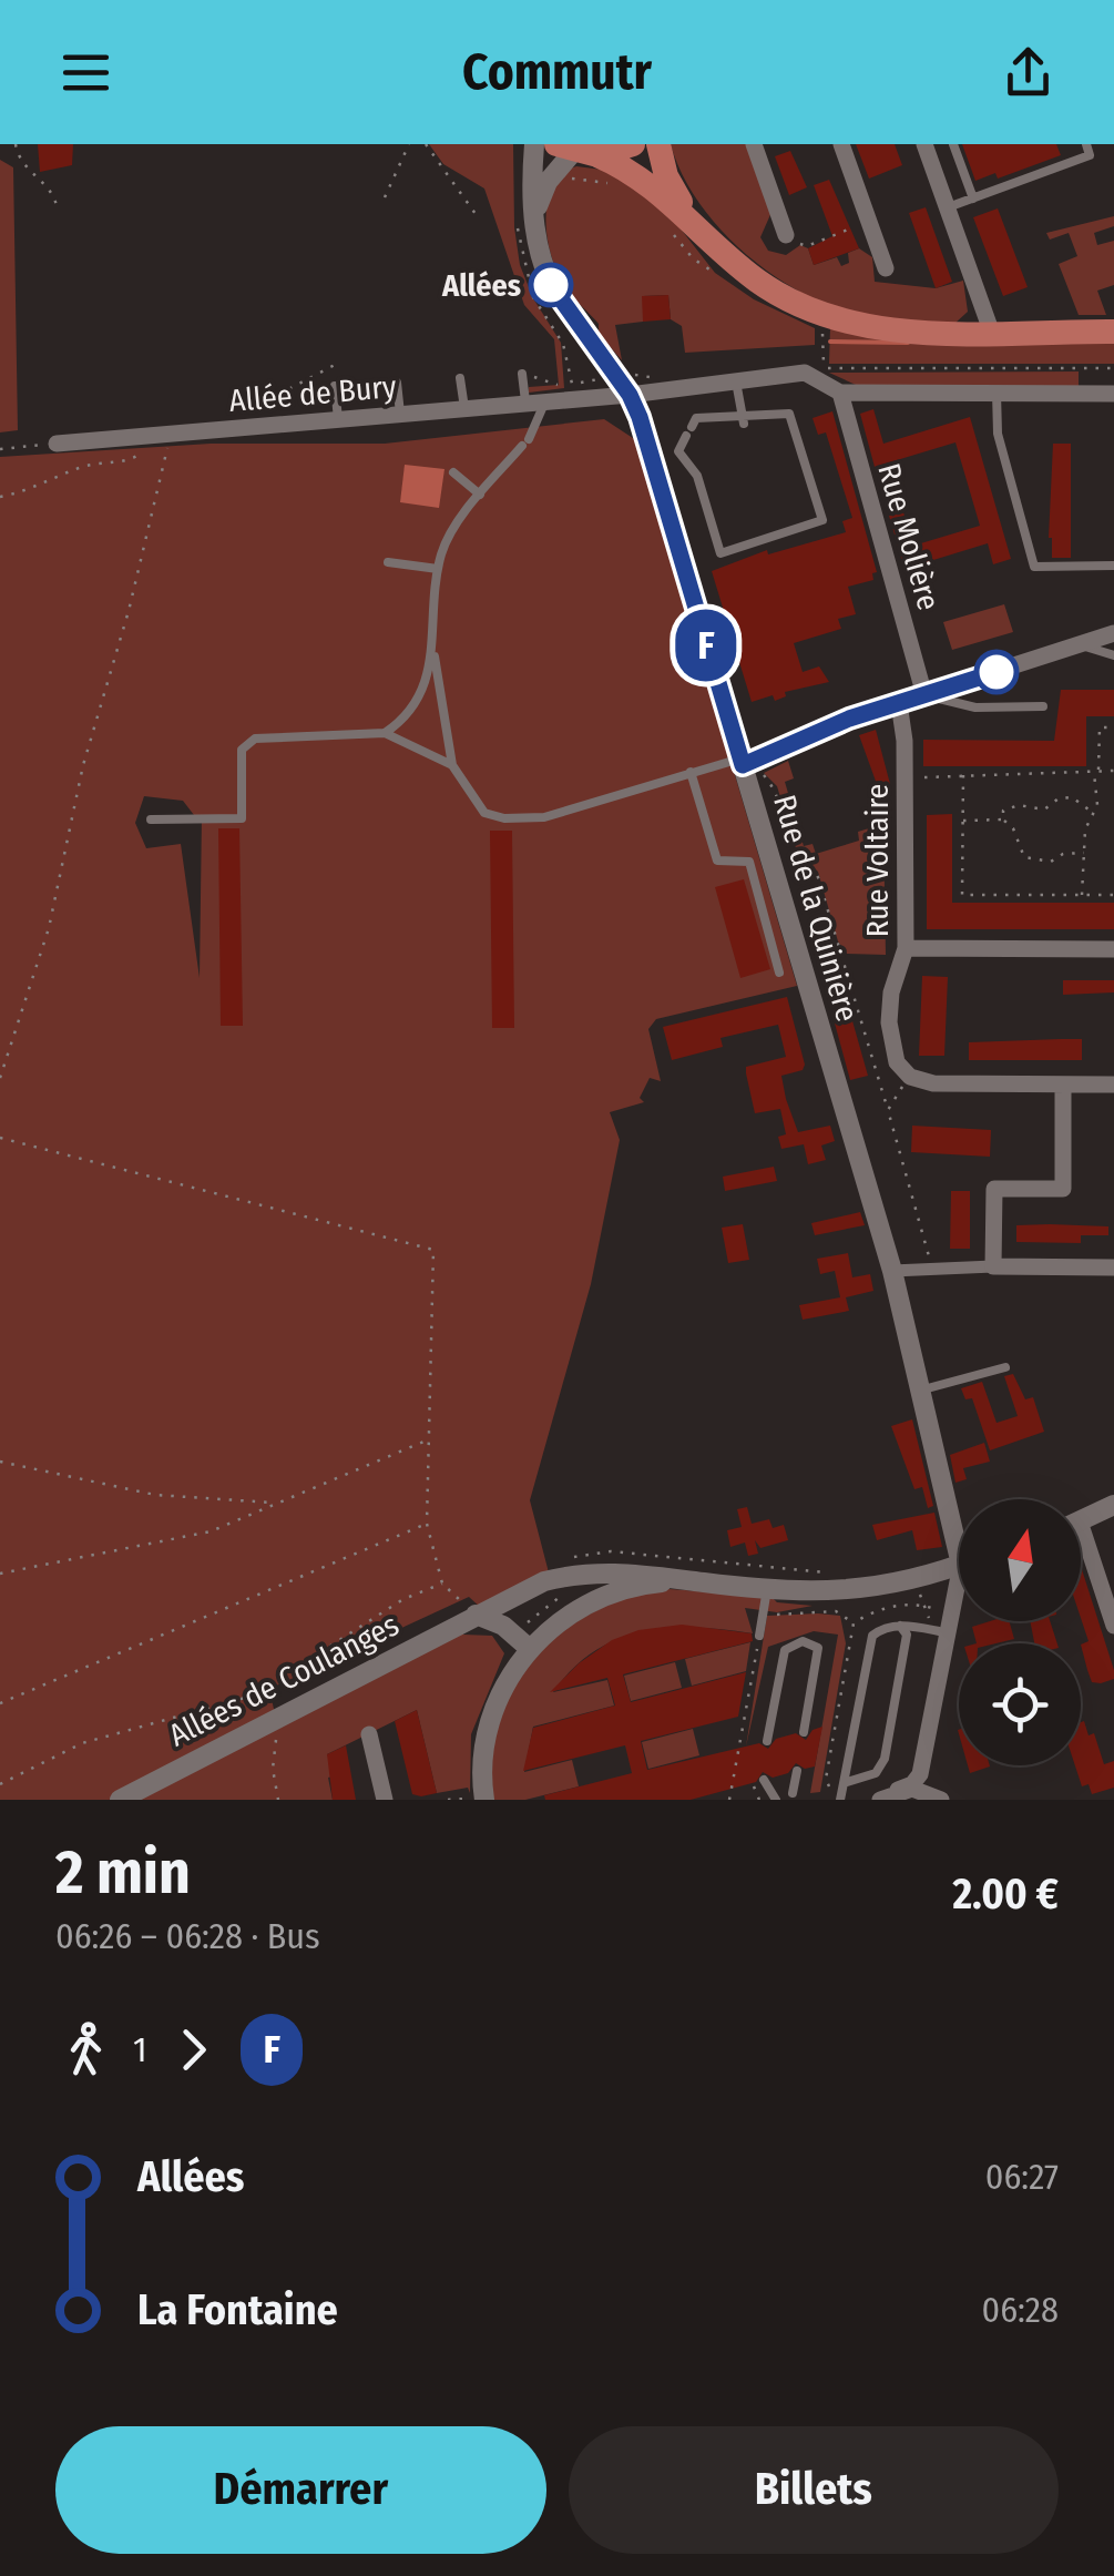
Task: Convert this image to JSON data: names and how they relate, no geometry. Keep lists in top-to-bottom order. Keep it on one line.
{"streets":{"street":["Allée de Bury","Rue Molière","Rue Voltaire","Rue de la Quinière","Allées de Coulanges"]},"crossings":[["Allée de Bury","Rue Molière"],["Allée de Bury","Rue de la Quinière"]],"places":["Allées"],"lines":["bus line F"],"north":"top","page":{"header":"Commutr","on_map":"F","heading":["2 min","06:26 – 06:28 · Bus","2.00 €"],"legs":["1","F"],"list":[{"name":"Allées","value":"06:27"},{"name":"La Fontaine","value":"06:28"}],"buttons":["Démarrer","Billets"]}}
